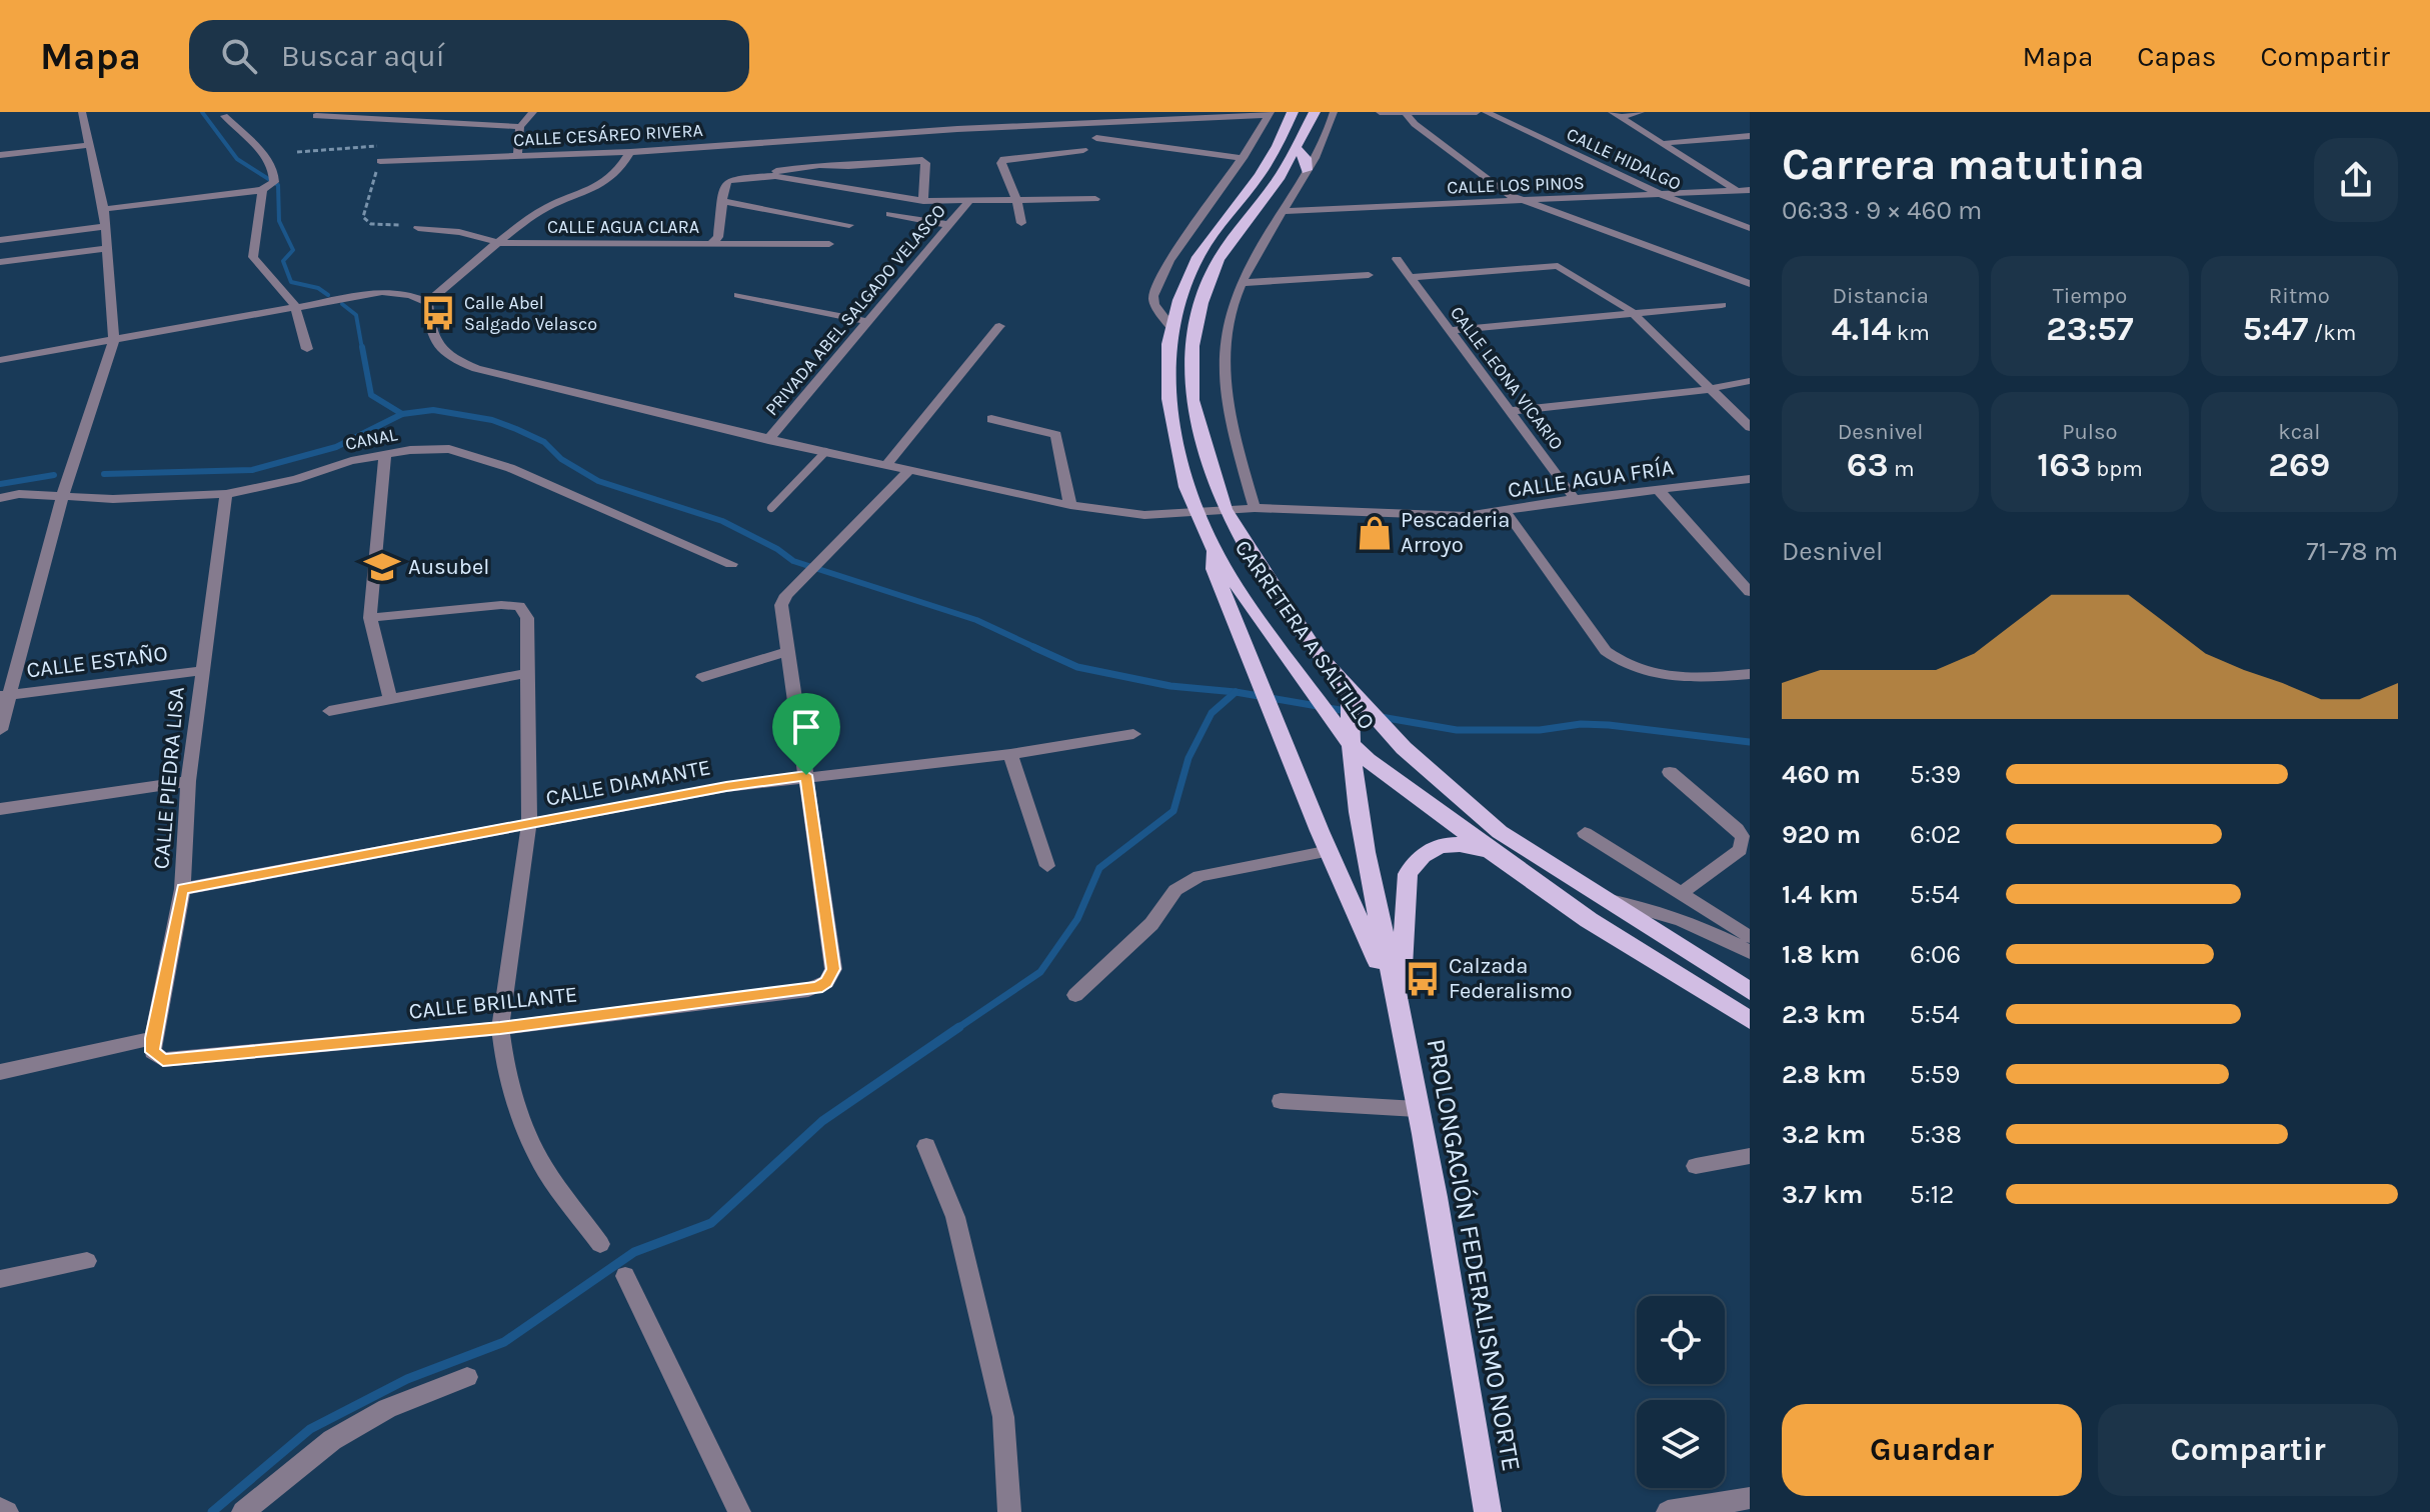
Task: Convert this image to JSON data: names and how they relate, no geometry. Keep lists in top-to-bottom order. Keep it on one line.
{"streets":{"main road":["CARRETERA A SALTILLO","PROLONGACIÓN FEDERALISMO NORTE"],"street":["CALLE CESÁREO RIVERA","CALLE HIDALGO","CALLE LOS PINOS","CALLE AGUA CLARA","PRIVADA ABEL SALGADO VELASCO","CALLE LEONA VICARIO","CANAL","CALLE AGUA FRÍA","CALLE ESTAÑO","CALLE PIEDRA LISA","CALLE DIAMANTE","CALLE BRILLANTE"]},"crossings":[["CALLE HIDALGO","CALLE LOS PINOS"],["CALLE LEONA VICARIO","CALLE AGUA FRÍA"],["CANAL","CALLE PIEDRA LISA"],["CALLE AGUA FRÍA","CARRETERA A SALTILLO"],["CARRETERA A SALTILLO","PROLONGACIÓN FEDERALISMO NORTE"],["CALLE ESTAÑO","CALLE PIEDRA LISA"],["CALLE PIEDRA LISA","CALLE DIAMANTE"],["CALLE PIEDRA LISA","CALLE BRILLANTE"],["CALLE DIAMANTE","CALLE BRILLANTE"]],"places":{"bus stop":["Calle Abel Salgado Velasco","Calzada Federalismo"],"shop":["Pescaderia Arroyo"],"school or university":["Ausubel"]},"page":{"header":"Mapa","search":"Buscar aquí","nav":["Mapa","Capas","Compartir"],"heading":["Carrera matutina","06:33 · 9 × 460 m"],"stats":[["Distancia","4.14 km"],["Tiempo","23:57"],["Ritmo","5:47 /km"],["Desnivel","63 m"],["Pulso","163 bpm"],["kcal","269"]],"chart":["Desnivel","71–78 m"],"list":[{"name":"460 m","note":"5:39"},{"name":"920 m","note":"6:02"},{"name":"1.4 km","note":"5:54"},{"name":"1.8 km","note":"6:06"},{"name":"2.3 km","note":"5:54"},{"name":"2.8 km","note":"5:59"},{"name":"3.2 km","note":"5:38"},{"name":"3.7 km","note":"5:12"}],"buttons":["Guardar","Compartir"]}}
